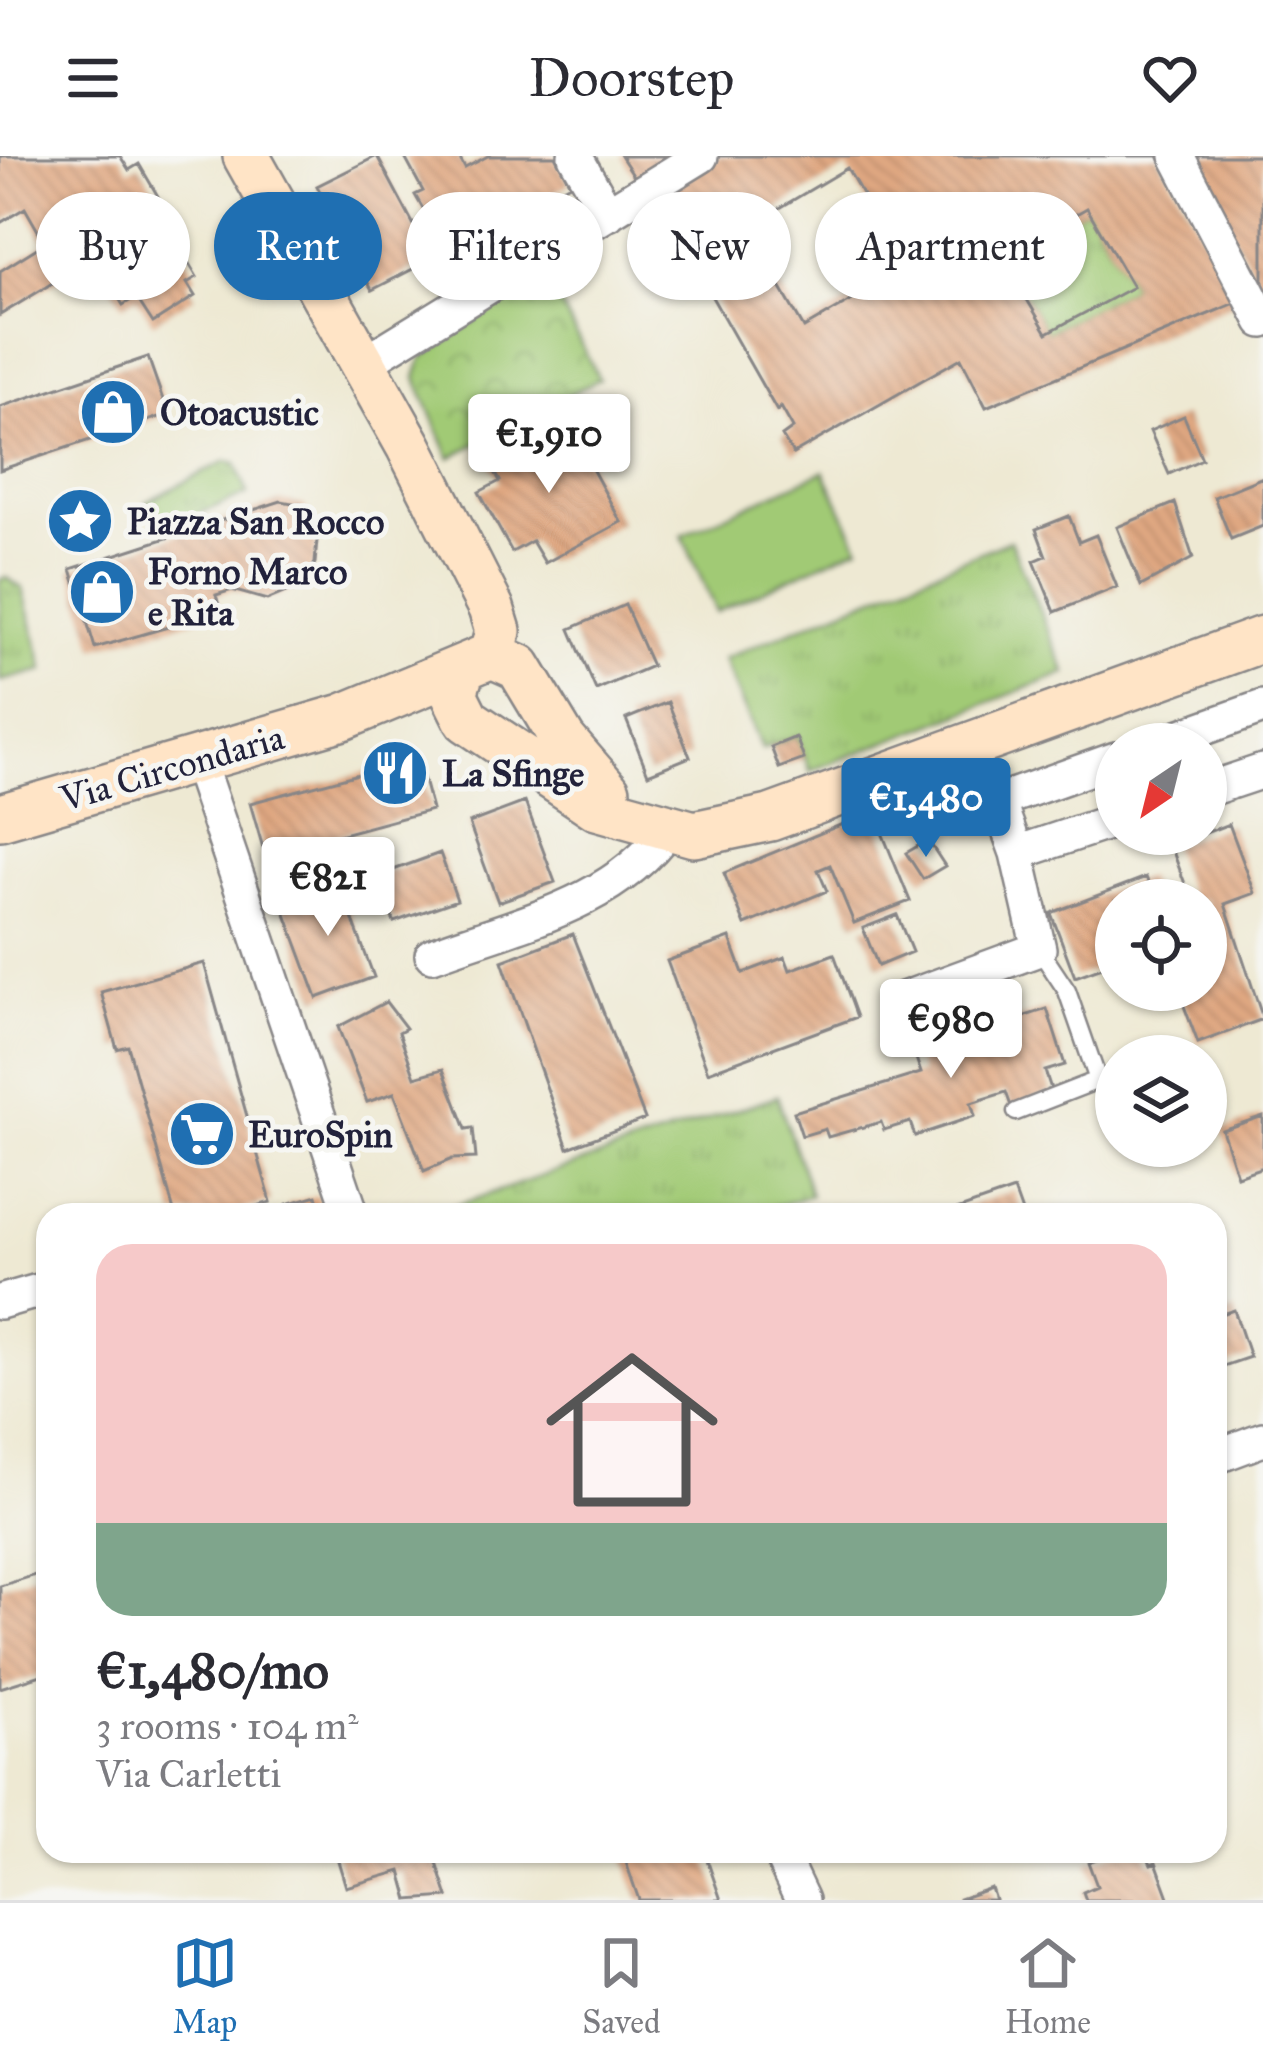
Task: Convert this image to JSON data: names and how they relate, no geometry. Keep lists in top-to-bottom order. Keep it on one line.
{"streets":{"main road":["Via Circondaria"]},"places":{"shop":["Otoacustic","Forno Marco e Rita"],"place":["Piazza San Rocco"],"restaurant":["La Sfinge"],"supermarket":["EuroSpin"]},"north":"bottom left","page":{"header":"Doorstep","chip":["Buy","Rent","Filters","New","Apartment"],"price":["€1,910","€1,480","€821","€980"],"list":[{"name":"€1,480/mo","note":"3 rooms · 104 m² · Via Carletti"}],"tabs":["Map","Saved","Home"]}}
